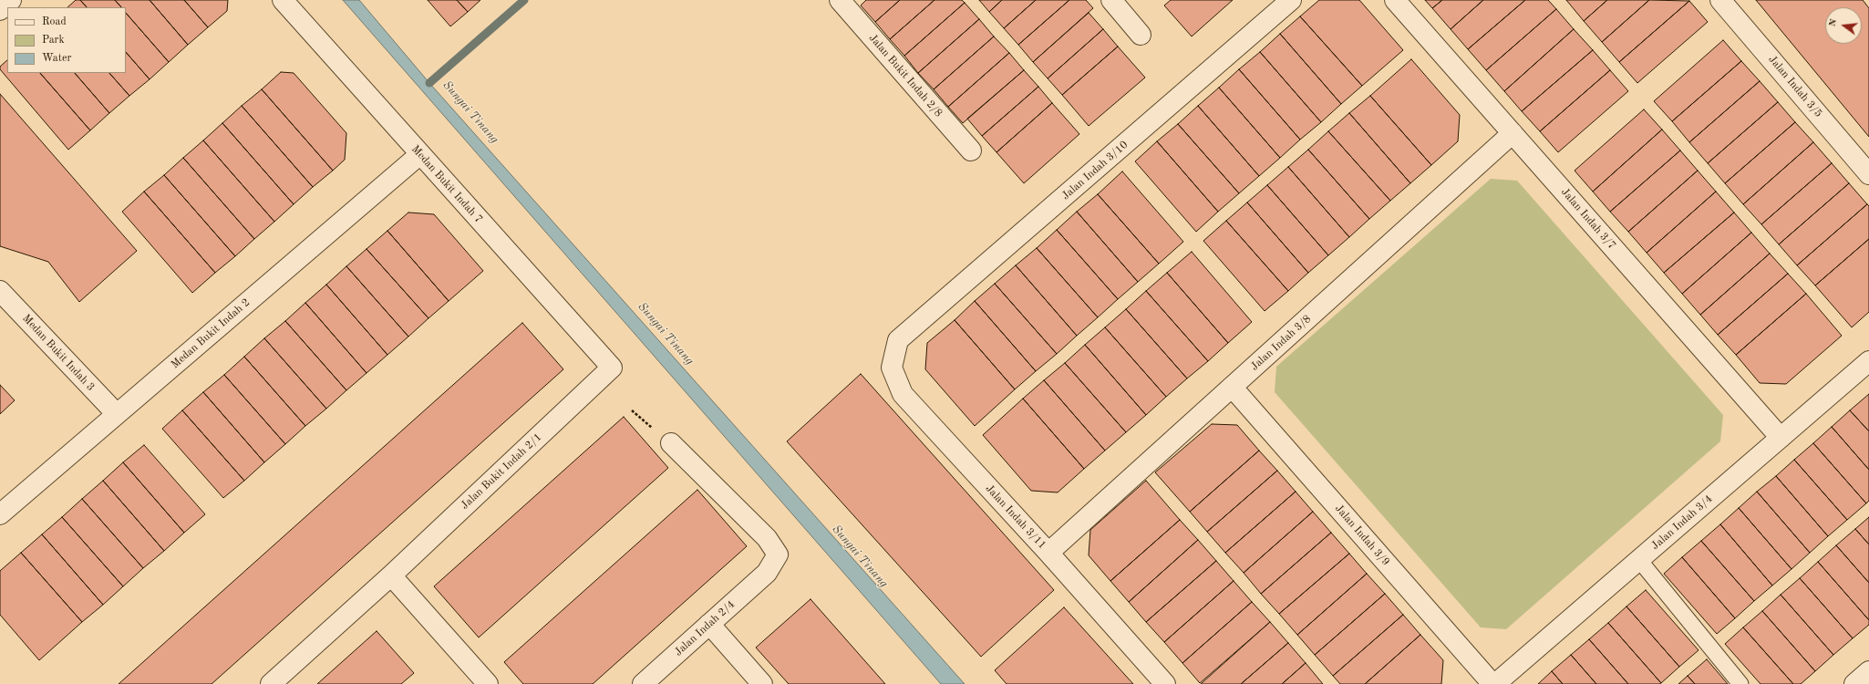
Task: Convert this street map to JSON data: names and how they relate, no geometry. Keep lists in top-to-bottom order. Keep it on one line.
{"streets":{"street":["Jalan Bukit Indah 2/8","Jalan Indah 3/5","Jalan Indah 3/10","Medan Bukit Indah 7","Jalan Indah 3/7","Medan Bukit Indah 2","Jalan Indah 3/8","Medan Bukit Indah 3","Jalan Bukit Indah 2/1","Jalan Indah 3/11","Jalan Indah 3/4","Jalan Indah 3/9","Jalan Indah 2/4"]},"crossings":[["Jalan Indah 3/10","Jalan Indah 3/11"],["Medan Bukit Indah 7","Medan Bukit Indah 2"],["Medan Bukit Indah 7","Jalan Bukit Indah 2/1"],["Jalan Indah 3/7","Jalan Indah 3/8"],["Jalan Indah 3/7","Jalan Indah 3/4"],["Medan Bukit Indah 2","Medan Bukit Indah 3"],["Jalan Indah 3/8","Jalan Indah 3/11"],["Jalan Indah 3/8","Jalan Indah 3/9"],["Jalan Indah 3/4","Jalan Indah 3/9"]],"water":["Sungai Tinang"],"legend":["Road","Park","Water"],"north":"left"}
